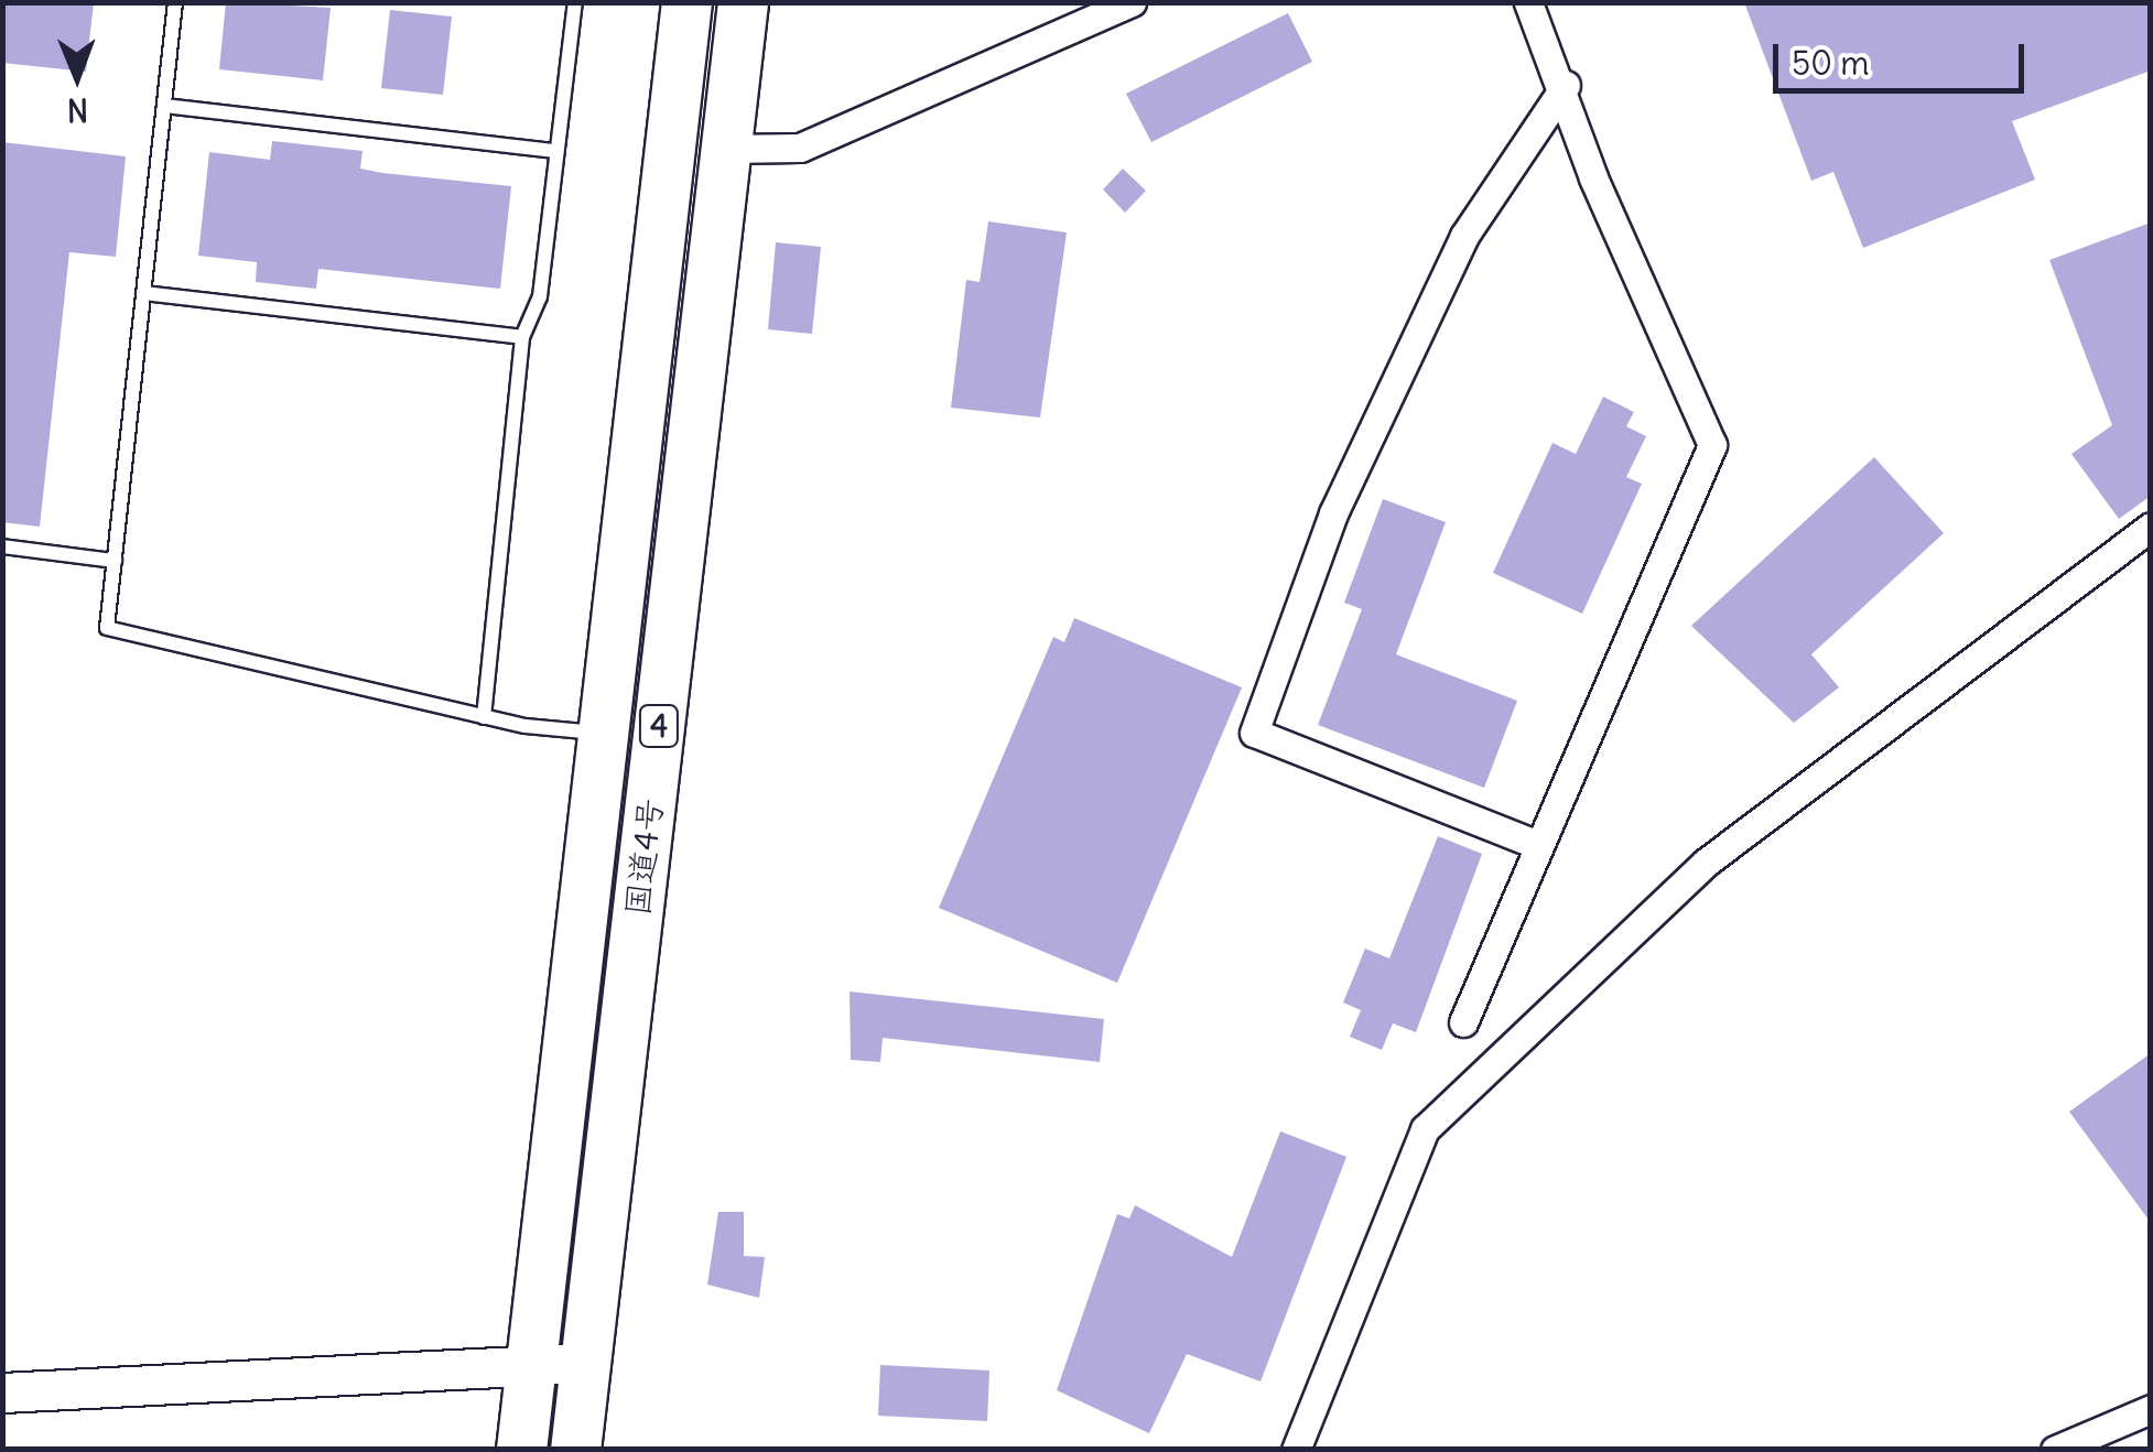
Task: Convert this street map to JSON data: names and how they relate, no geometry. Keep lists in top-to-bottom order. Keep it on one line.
{"streets":{"highway":["4","国道4号"]},"scale_bar":"50 m","north":"bottom"}
